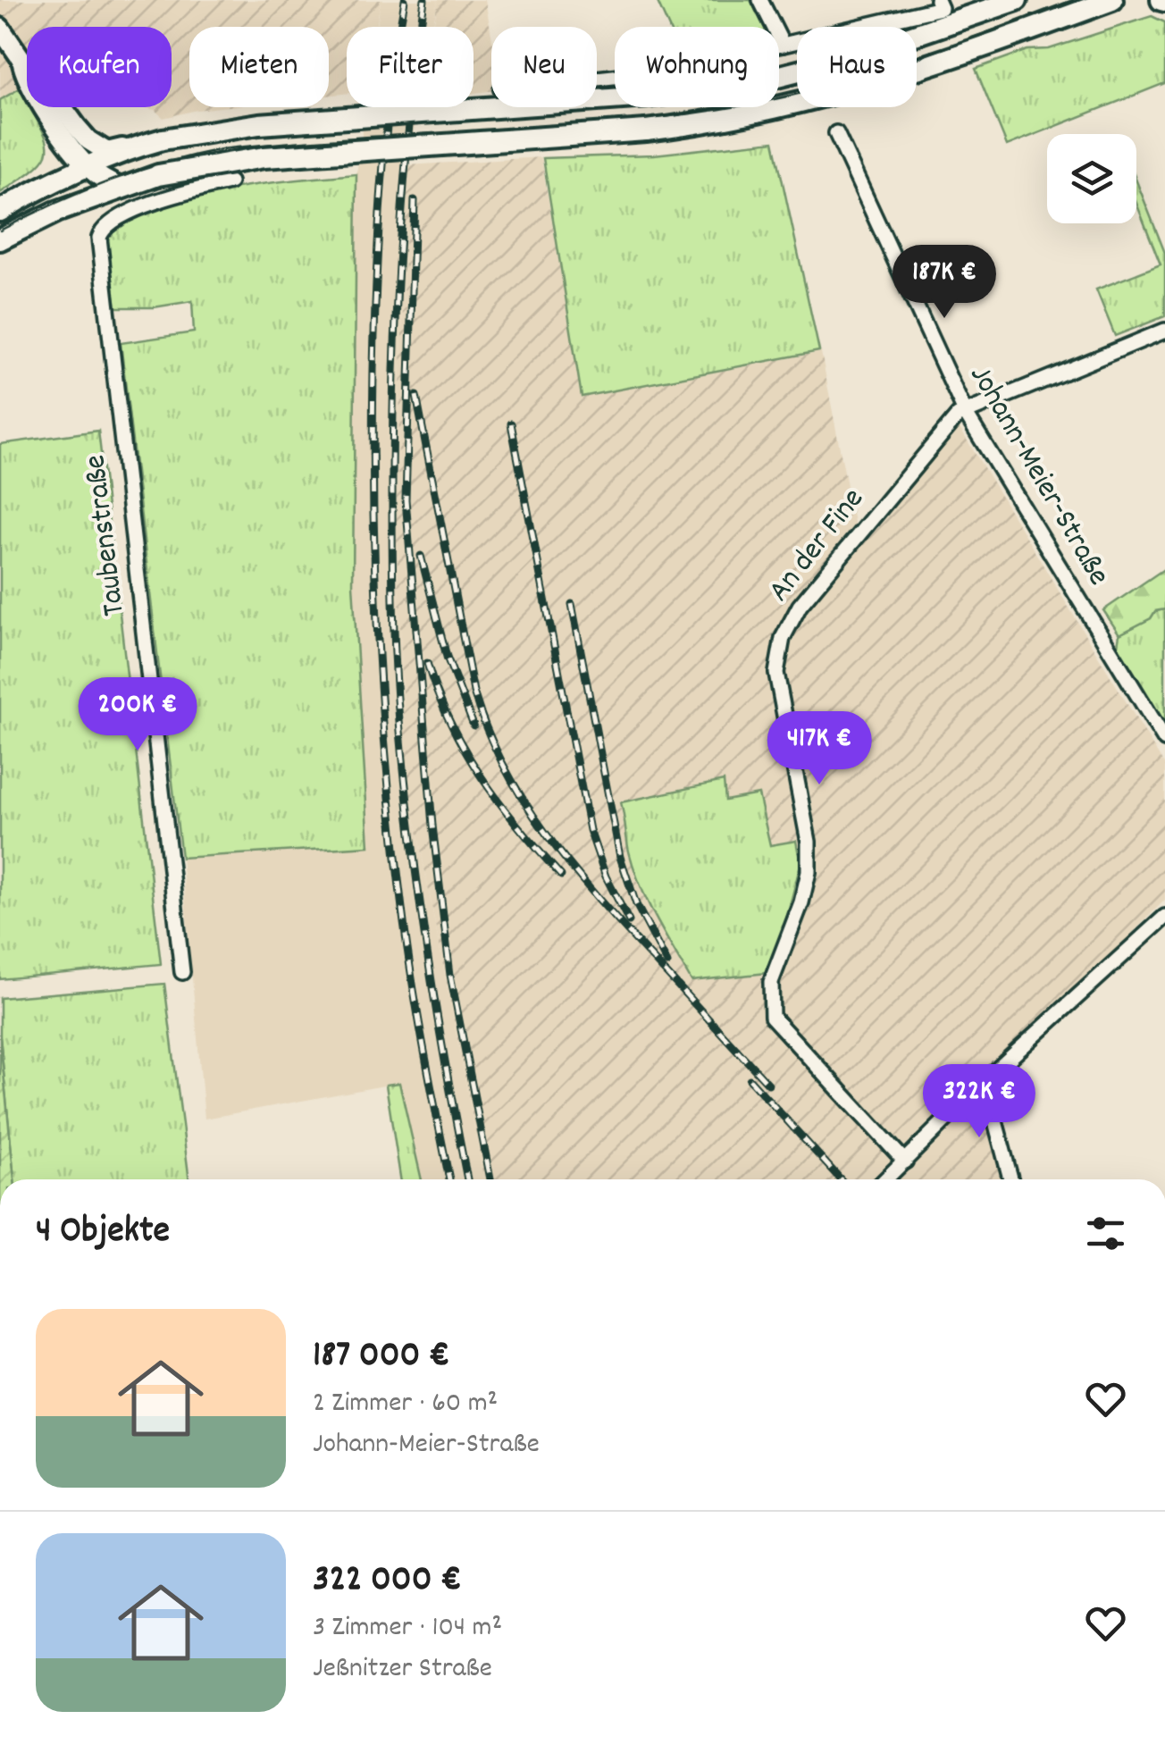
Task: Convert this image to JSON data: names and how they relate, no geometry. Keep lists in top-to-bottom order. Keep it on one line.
{"streets":{"street":["Johann-Meier-Straße","Taubenstraße","An der Fine"]},"crossings":[["Johann-Meier-Straße","An der Fine"]],"page":{"chip":["Kaufen","Mieten","Filter","Neu","Wohnung","Haus"],"price":["187K €","200K €","417K €","322K €"],"heading":"4 Objekte","list":[{"name":"187 000 €","note":"2 Zimmer · 60 m² · Johann-Meier-Straße"},{"name":"322 000 €","note":"3 Zimmer · 104 m² · Jeßnitzer Straße"}]}}
